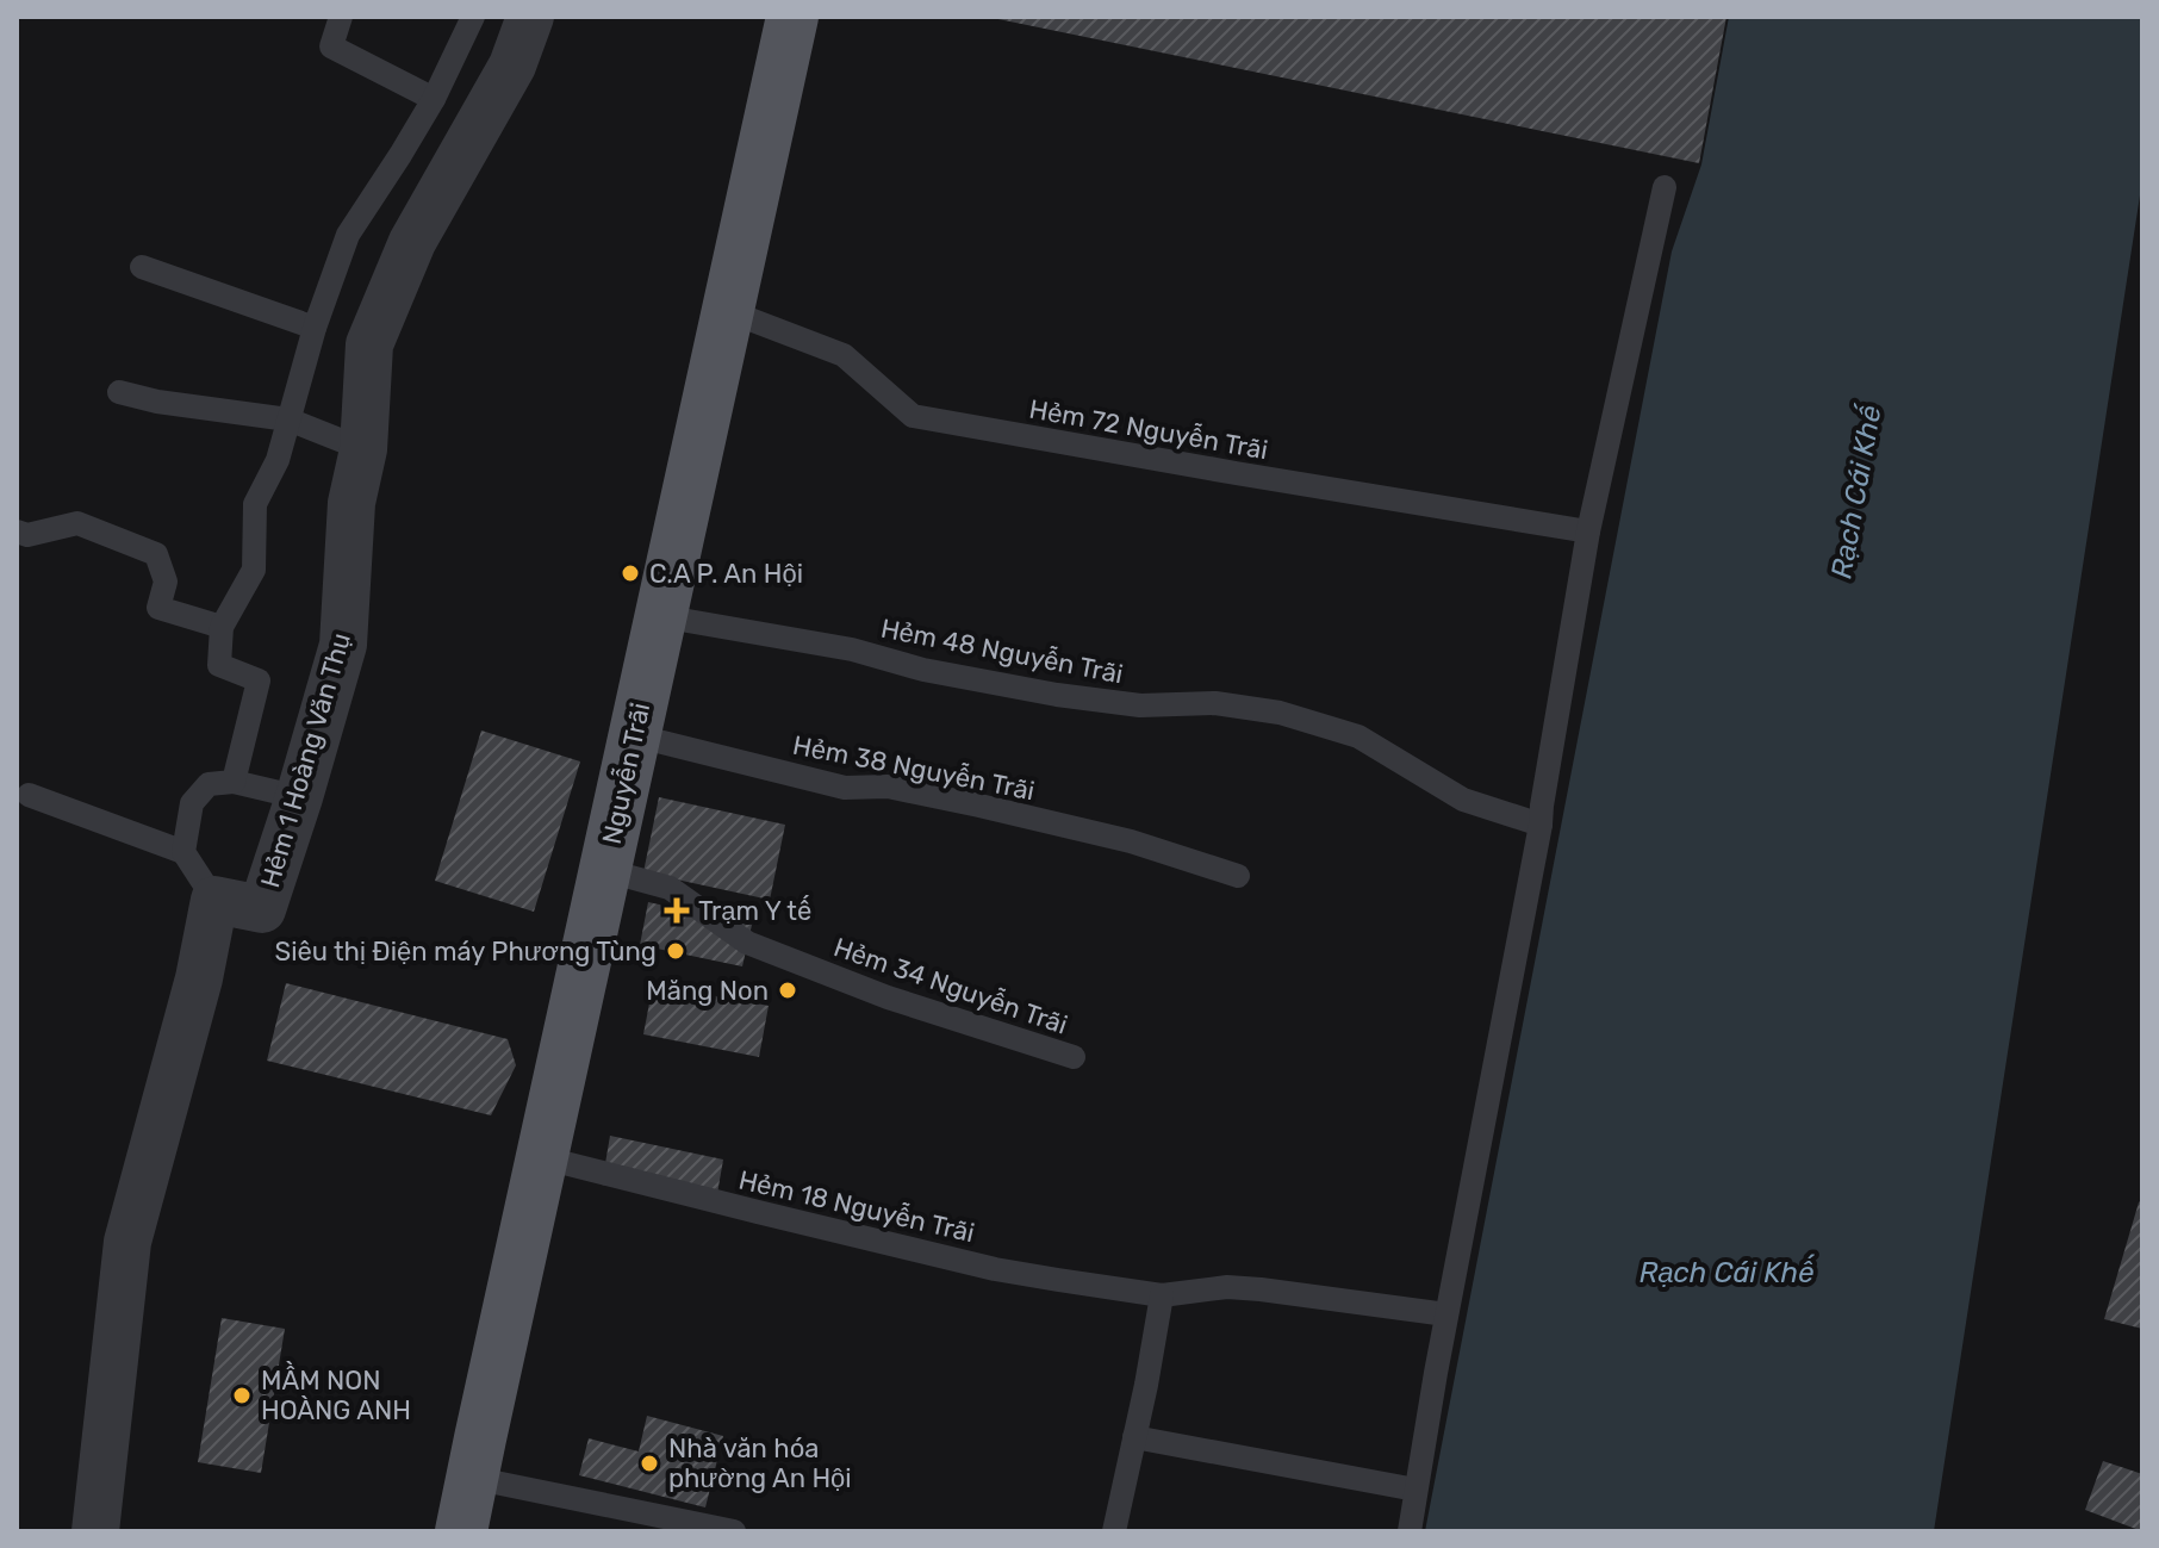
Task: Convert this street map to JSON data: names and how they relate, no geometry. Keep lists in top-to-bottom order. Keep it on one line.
{"streets":{"main road":["Nguyễn Trãi"],"street":["Hẻm 1 Hoàng Văn Thụ"],"lane":["Hẻm 72 Nguyễn Trãi","Hẻm 48 Nguyễn Trãi","Hẻm 38 Nguyễn Trãi","Hẻm 34 Nguyễn Trãi","Hẻm 18 Nguyễn Trãi"]},"crossings":[["Hẻm 72 Nguyễn Trãi","Nguyễn Trãi"],["Hẻm 48 Nguyễn Trãi","Nguyễn Trãi"],["Hẻm 38 Nguyễn Trãi","Nguyễn Trãi"],["Nguyễn Trãi","Hẻm 34 Nguyễn Trãi"],["Nguyễn Trãi","Hẻm 18 Nguyễn Trãi"]],"water":["Rạch Cái Khế"],"places":{"other":["C.A P. An Hội","Siêu thị Điện máy Phương Tùng","Măng Non","MẦM NON HOÀNG ANH","Nhà văn hóa phường An Hội"],"health":["Trạm Y tế"]}}
